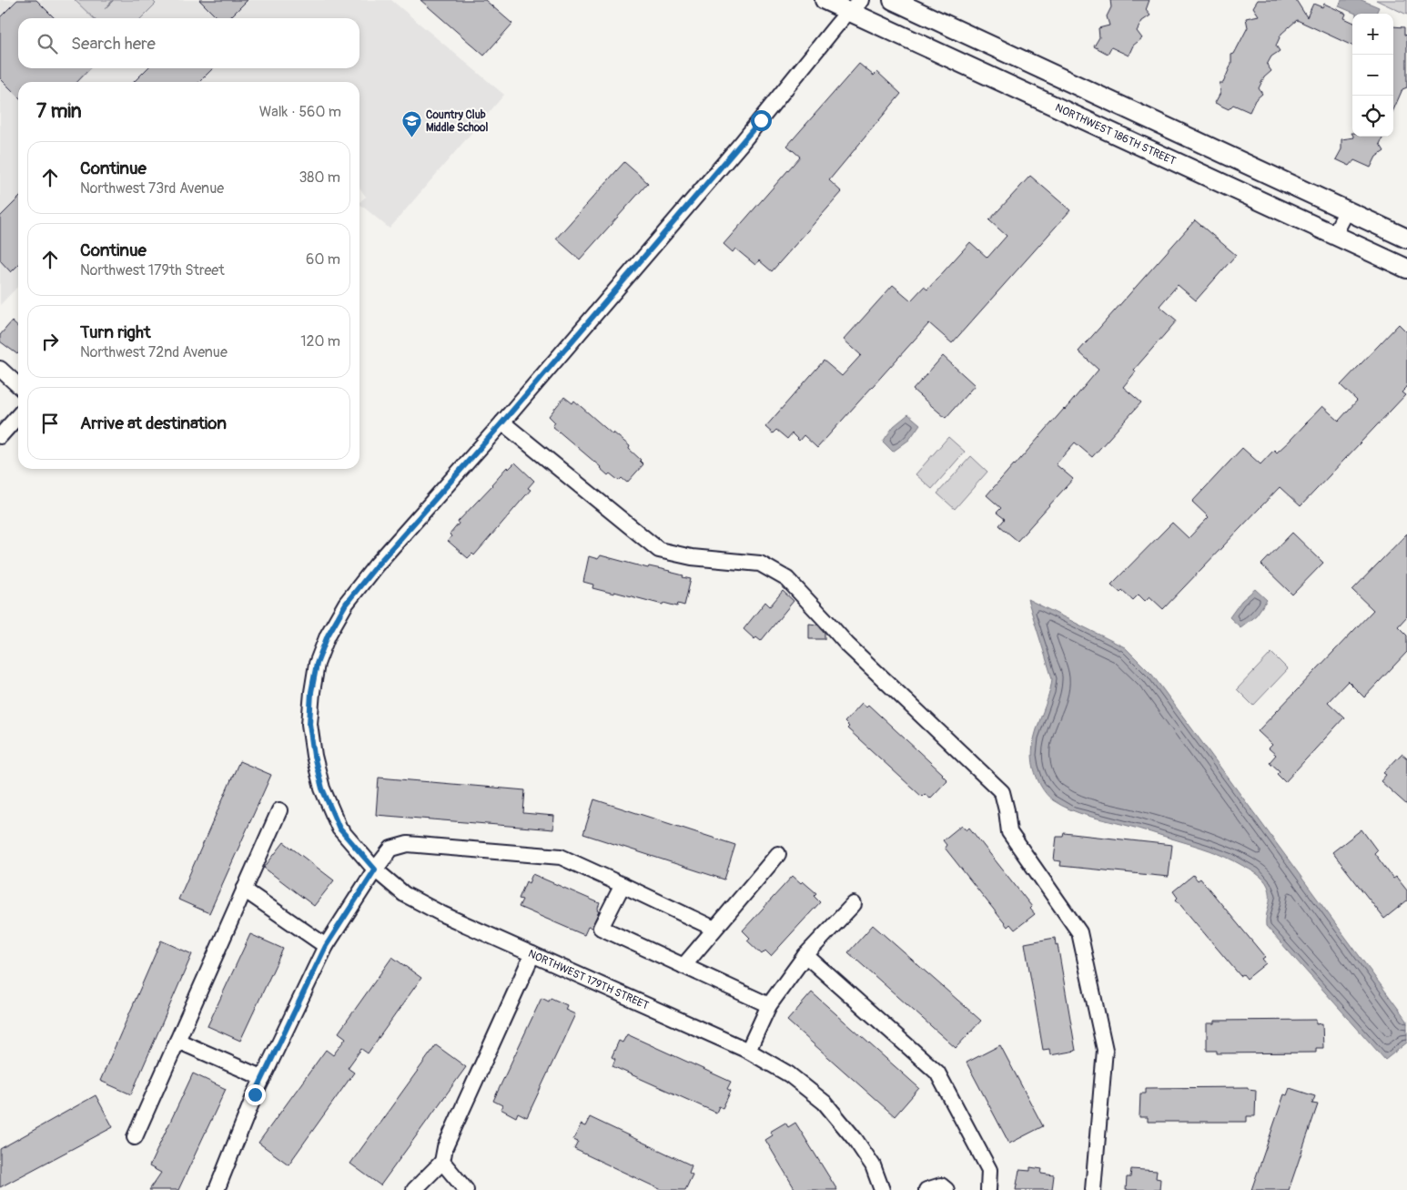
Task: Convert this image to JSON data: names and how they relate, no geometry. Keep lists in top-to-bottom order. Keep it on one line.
{"streets":{"main road":["NORTHWEST 186TH STREET"],"street":["NORTHWEST 179TH STREET"]},"crossings":[["NORTHWEST 186TH STREET","NORTHWEST 179TH STREET"]],"places":{"school or university":["Country Club Middle School"]},"page":{"map_buttons":["+","−"],"search":"Search here","heading":["7 min","Walk · 560 m"],"list":[["Continue","Northwest 73rd Avenue","380 m"],["Continue","Northwest 179th Street","60 m"],["Turn right","Northwest 72nd Avenue","120 m"],"Arrive at destination"]}}
